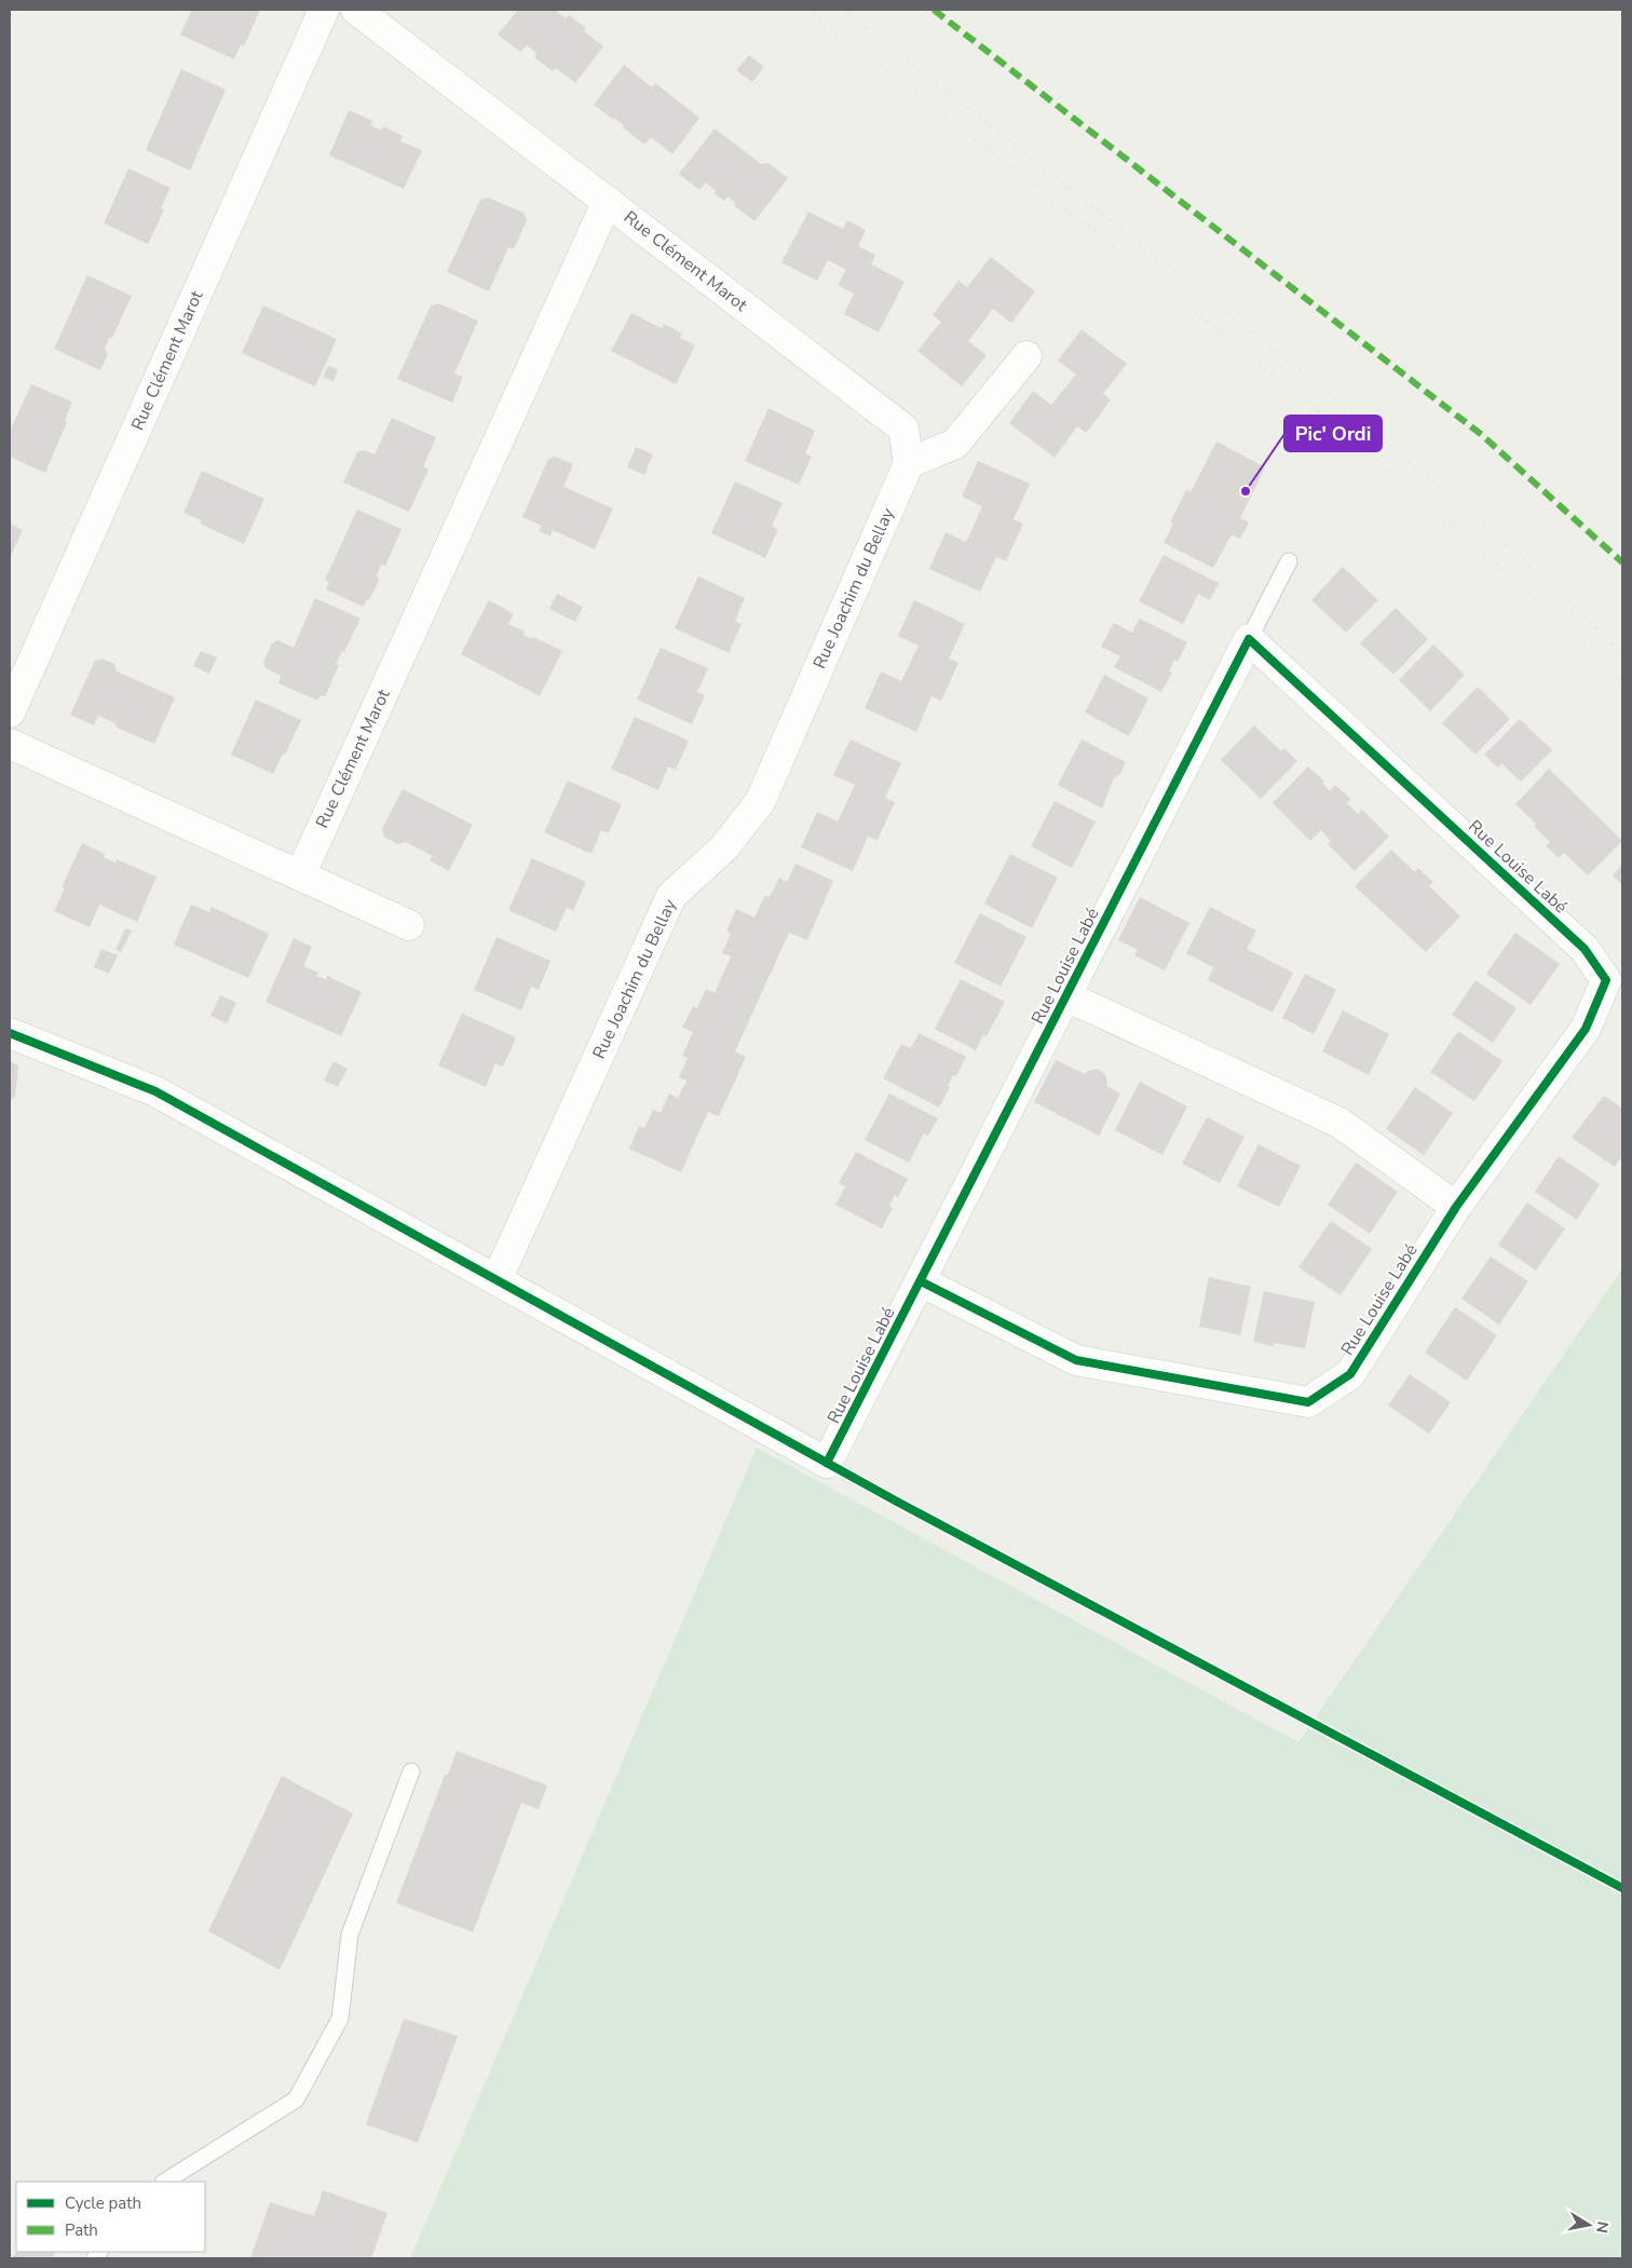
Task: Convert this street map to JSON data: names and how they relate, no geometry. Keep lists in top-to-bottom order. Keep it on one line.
{"streets":{"street":["Rue Clément Marot","Rue Joachim du Bellay","Rue Louise Labé"]},"crossings":[["Rue Clément Marot","Rue Joachim du Bellay"],["Rue Joachim du Bellay","Rue Louise Labé"]],"places":["Pic' Ordi"],"legend":["Cycle path","Path"],"north":"right"}
